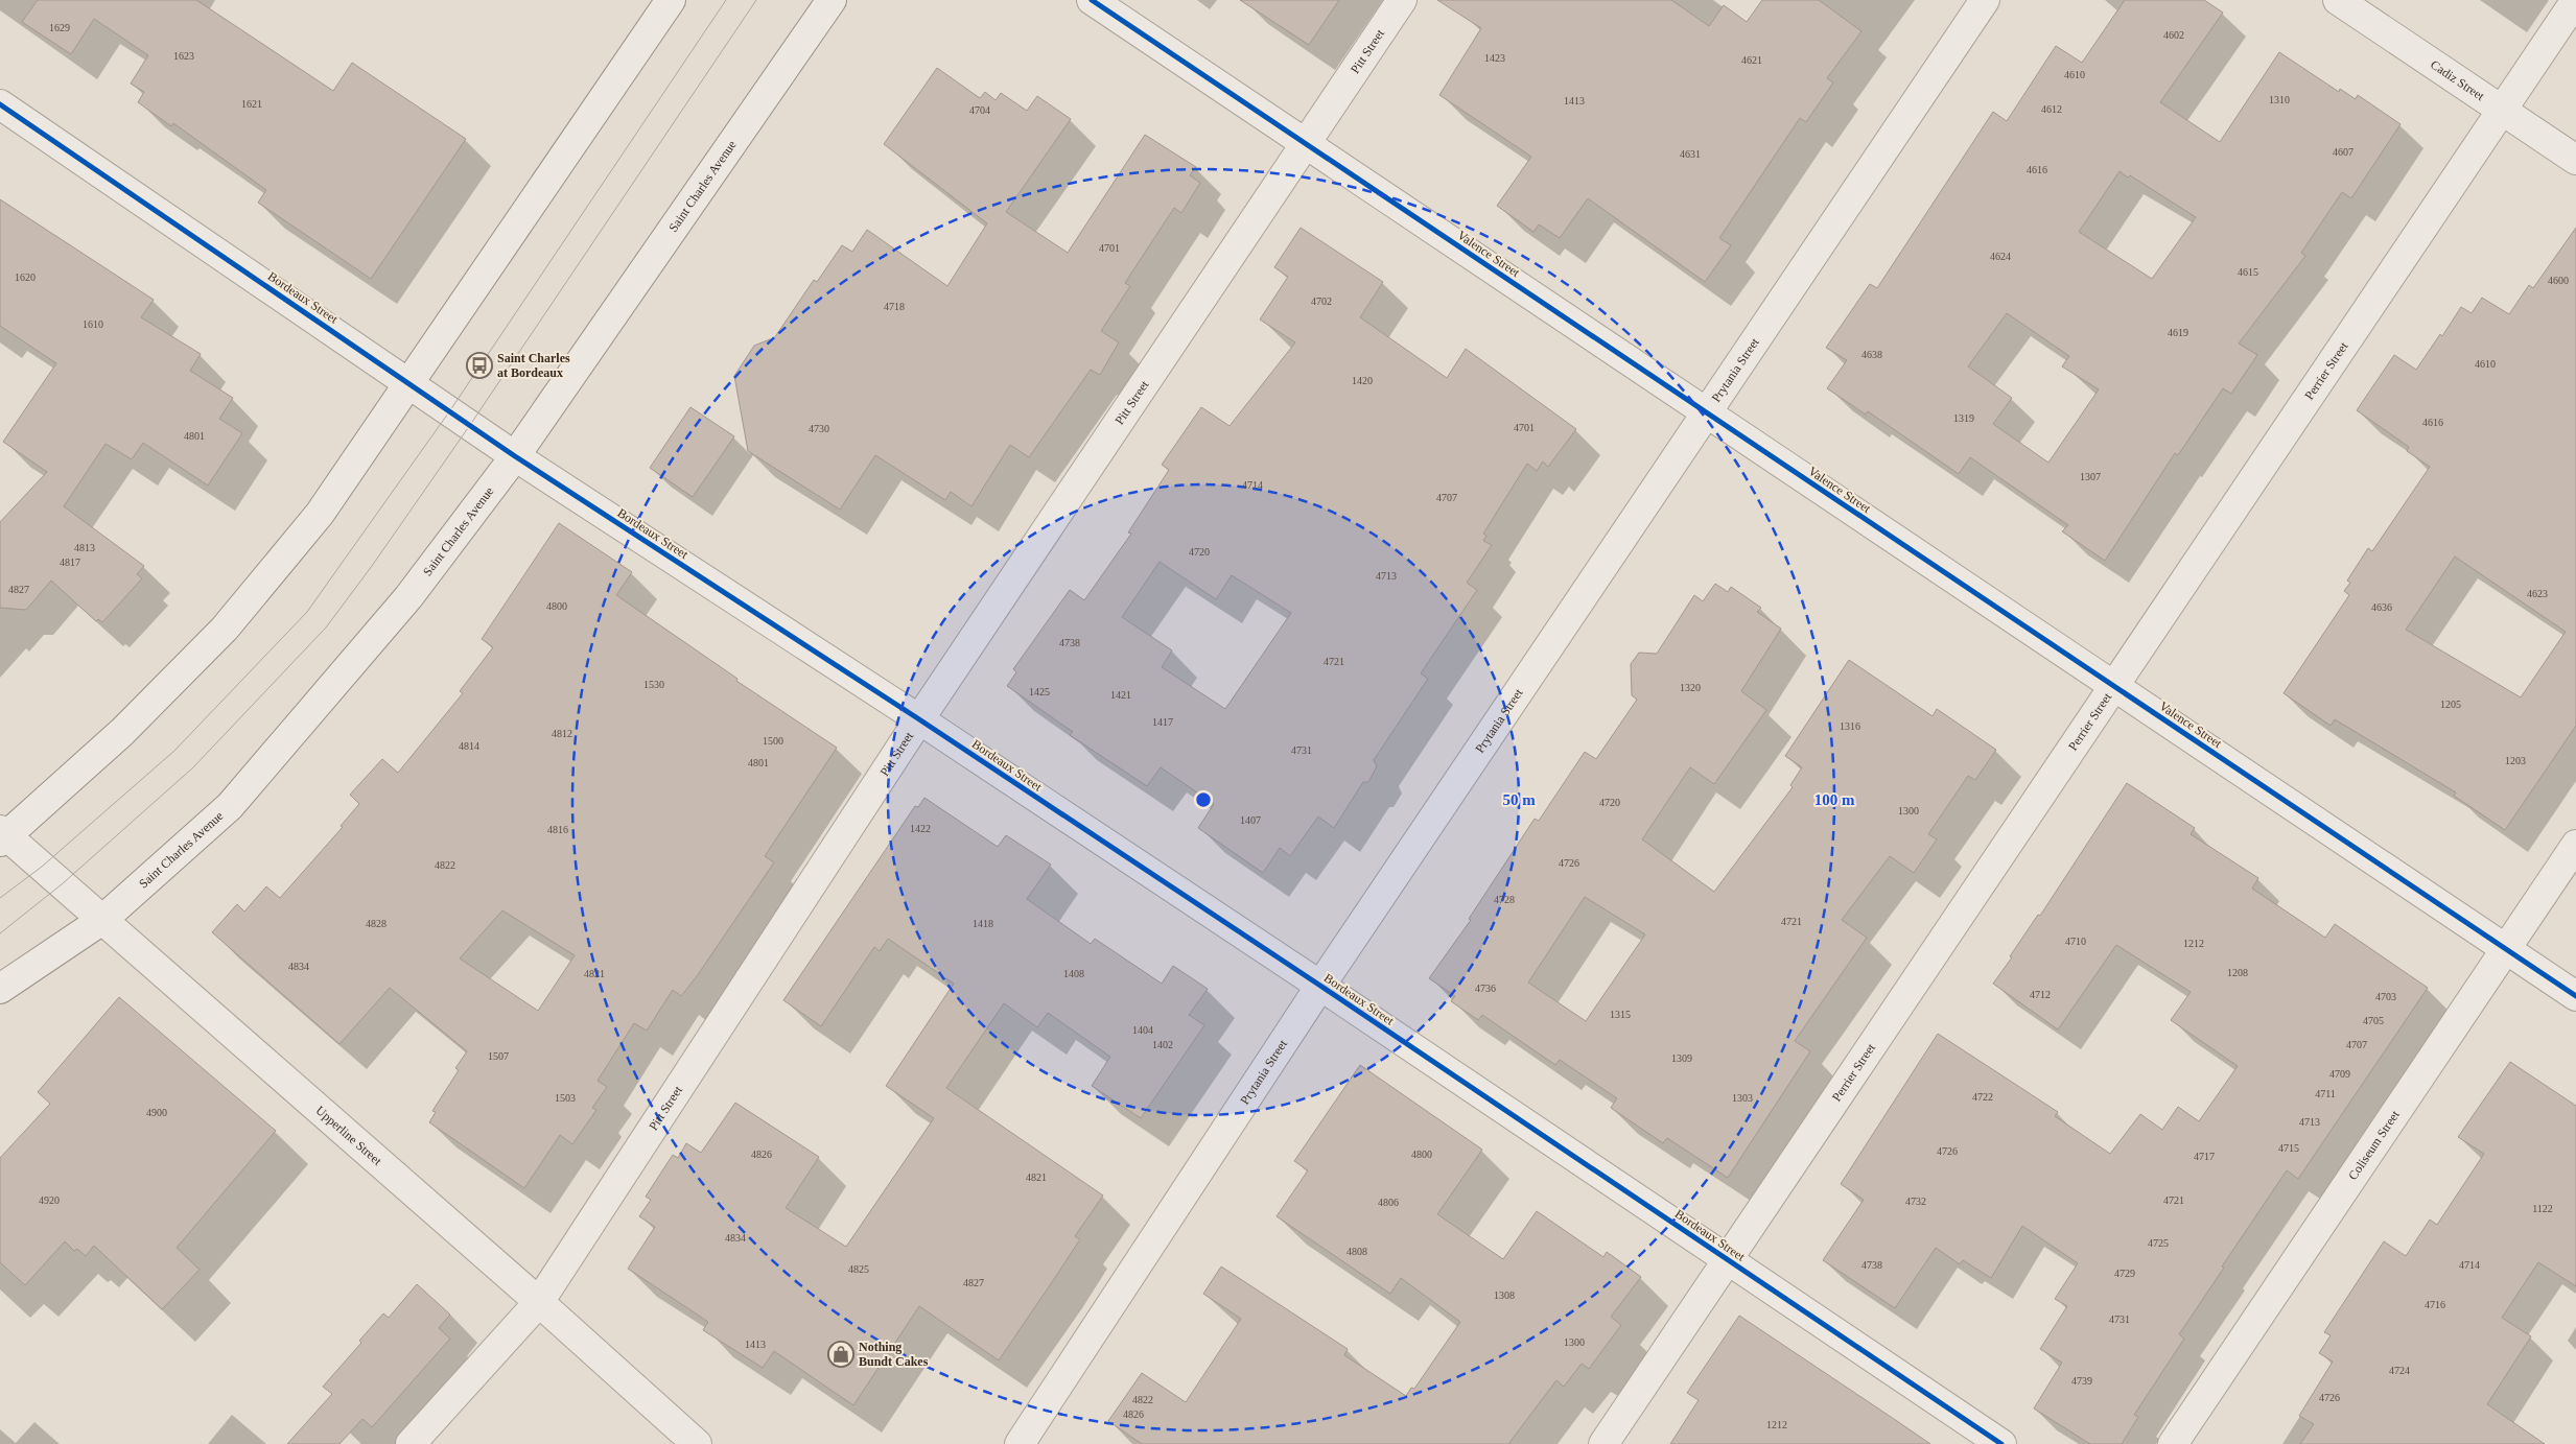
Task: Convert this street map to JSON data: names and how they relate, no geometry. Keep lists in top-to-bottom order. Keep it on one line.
{"streets":{"street":["Pitt Street","Cadiz Street","Saint Charles Avenue","Valence Street","Bordeaux Street","Prytania Street","Perrier Street","Upperline Street","Coliseum Street"]},"crossings":[["Pitt Street","Valence Street"],["Pitt Street","Bordeaux Street"],["Pitt Street","Upperline Street"],["Cadiz Street","Perrier Street"],["Saint Charles Avenue","Bordeaux Street"],["Saint Charles Avenue","Upperline Street"],["Valence Street","Prytania Street"],["Valence Street","Perrier Street"],["Valence Street","Coliseum Street"],["Bordeaux Street","Prytania Street"],["Bordeaux Street","Perrier Street"]],"places":{"bus stop":["Saint Charles at Bordeaux"],"shop":["Nothing Bundt Cakes"]},"house_numbers":["1629","4602","1623","1423","4621","4610","1310","1413","1621","4612","4704","4607","4631","4616","4701","4624","4615","1620","4600","4702","4718","1610","4619","4638","4610","1420","1319","4616","4701","4730","4801","1307","4714","4707","4813","4720","4817","4713","4827","4623","4800","4636","4738","4721","1530","1320","1425","1421","1205","1417","1316","4812","1500","4814","4731","1203","4801","4720","1300","1407","1422","4816","4726","4822","4728","4721","4828","1418","4710","1212","4834","1208","4821","1408","4736","4712","4703","1315","4705","1404","1402","4707","1507","1309","4709","4711","4722","1503","1303","4900","4713","4715","4726","4826","4800","4717","4821","4920","4721","4732","4806","1122","4834","4725","4808","4738","4714","4825","4729","4827","1308","4716","4731","1300","1413","4724","4739","4726","4822","4826","1212"],"rings":["50 m","100 m"]}
